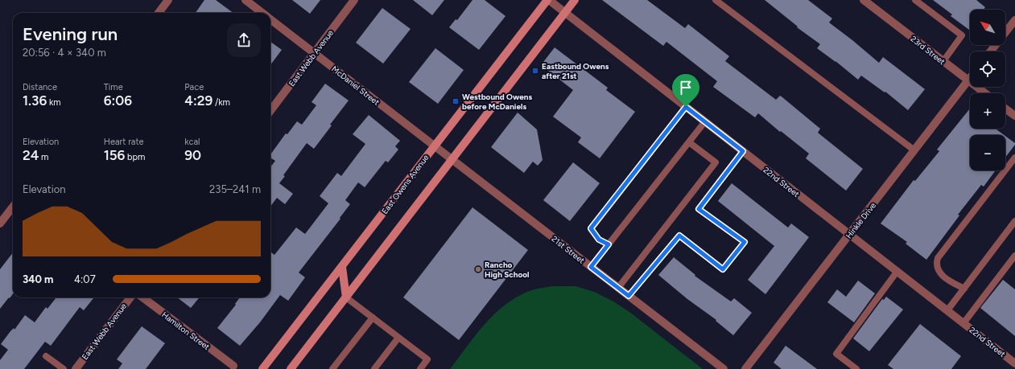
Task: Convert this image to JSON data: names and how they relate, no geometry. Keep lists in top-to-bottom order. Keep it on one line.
{"streets":{"main road":["East Owens Avenue"],"street":["23rd Street","East Webb Avenue","McDaniel Street","22nd Street","Hinkle Drive","21st Street","Hamilton Street"]},"crossings":[["23rd Street","Hinkle Drive"],["East Webb Avenue","McDaniel Street"],["McDaniel Street","East Owens Avenue"],["McDaniel Street","21st Street"],["22nd Street","East Owens Avenue"],["22nd Street","Hinkle Drive"]],"places":{"transit":["Eastbound Owens after 21st","Westbound Owens before McDaniels"],"other":["Rancho High School"]},"north":"top left","page":{"map_buttons":["+","−"],"heading":["Evening run","20:56 · 4 × 340 m"],"stats":[["Distance","1.36 km"],["Time","6:06"],["Pace","4:29 /km"],["Elevation","24 m"],["Heart rate","156 bpm"],["kcal","90"]],"chart":["Elevation","235–241 m"],"list":[{"name":"340 m","note":"4:07"}]}}
